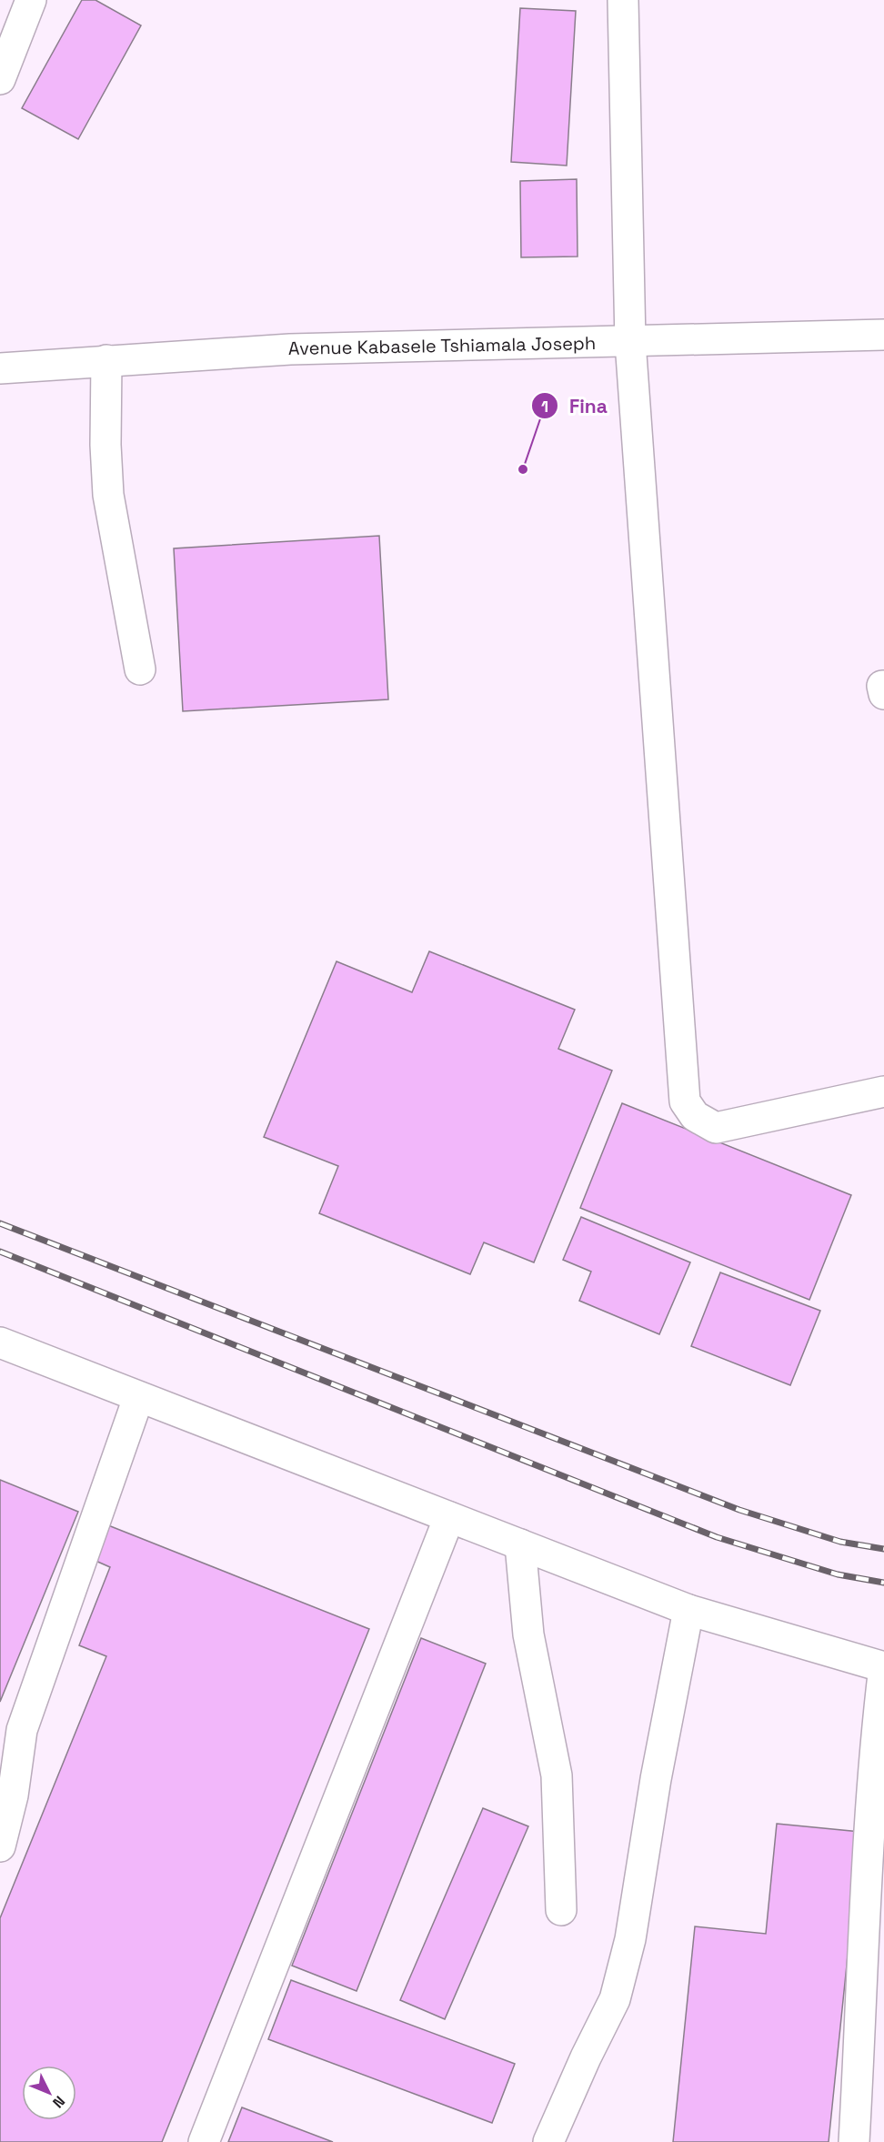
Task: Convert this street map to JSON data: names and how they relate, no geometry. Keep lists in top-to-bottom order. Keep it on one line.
{"streets":{"main road":["Avenue Kabasele Tshiamala Joseph"]},"places":["Fina"],"north":"bottom right"}
